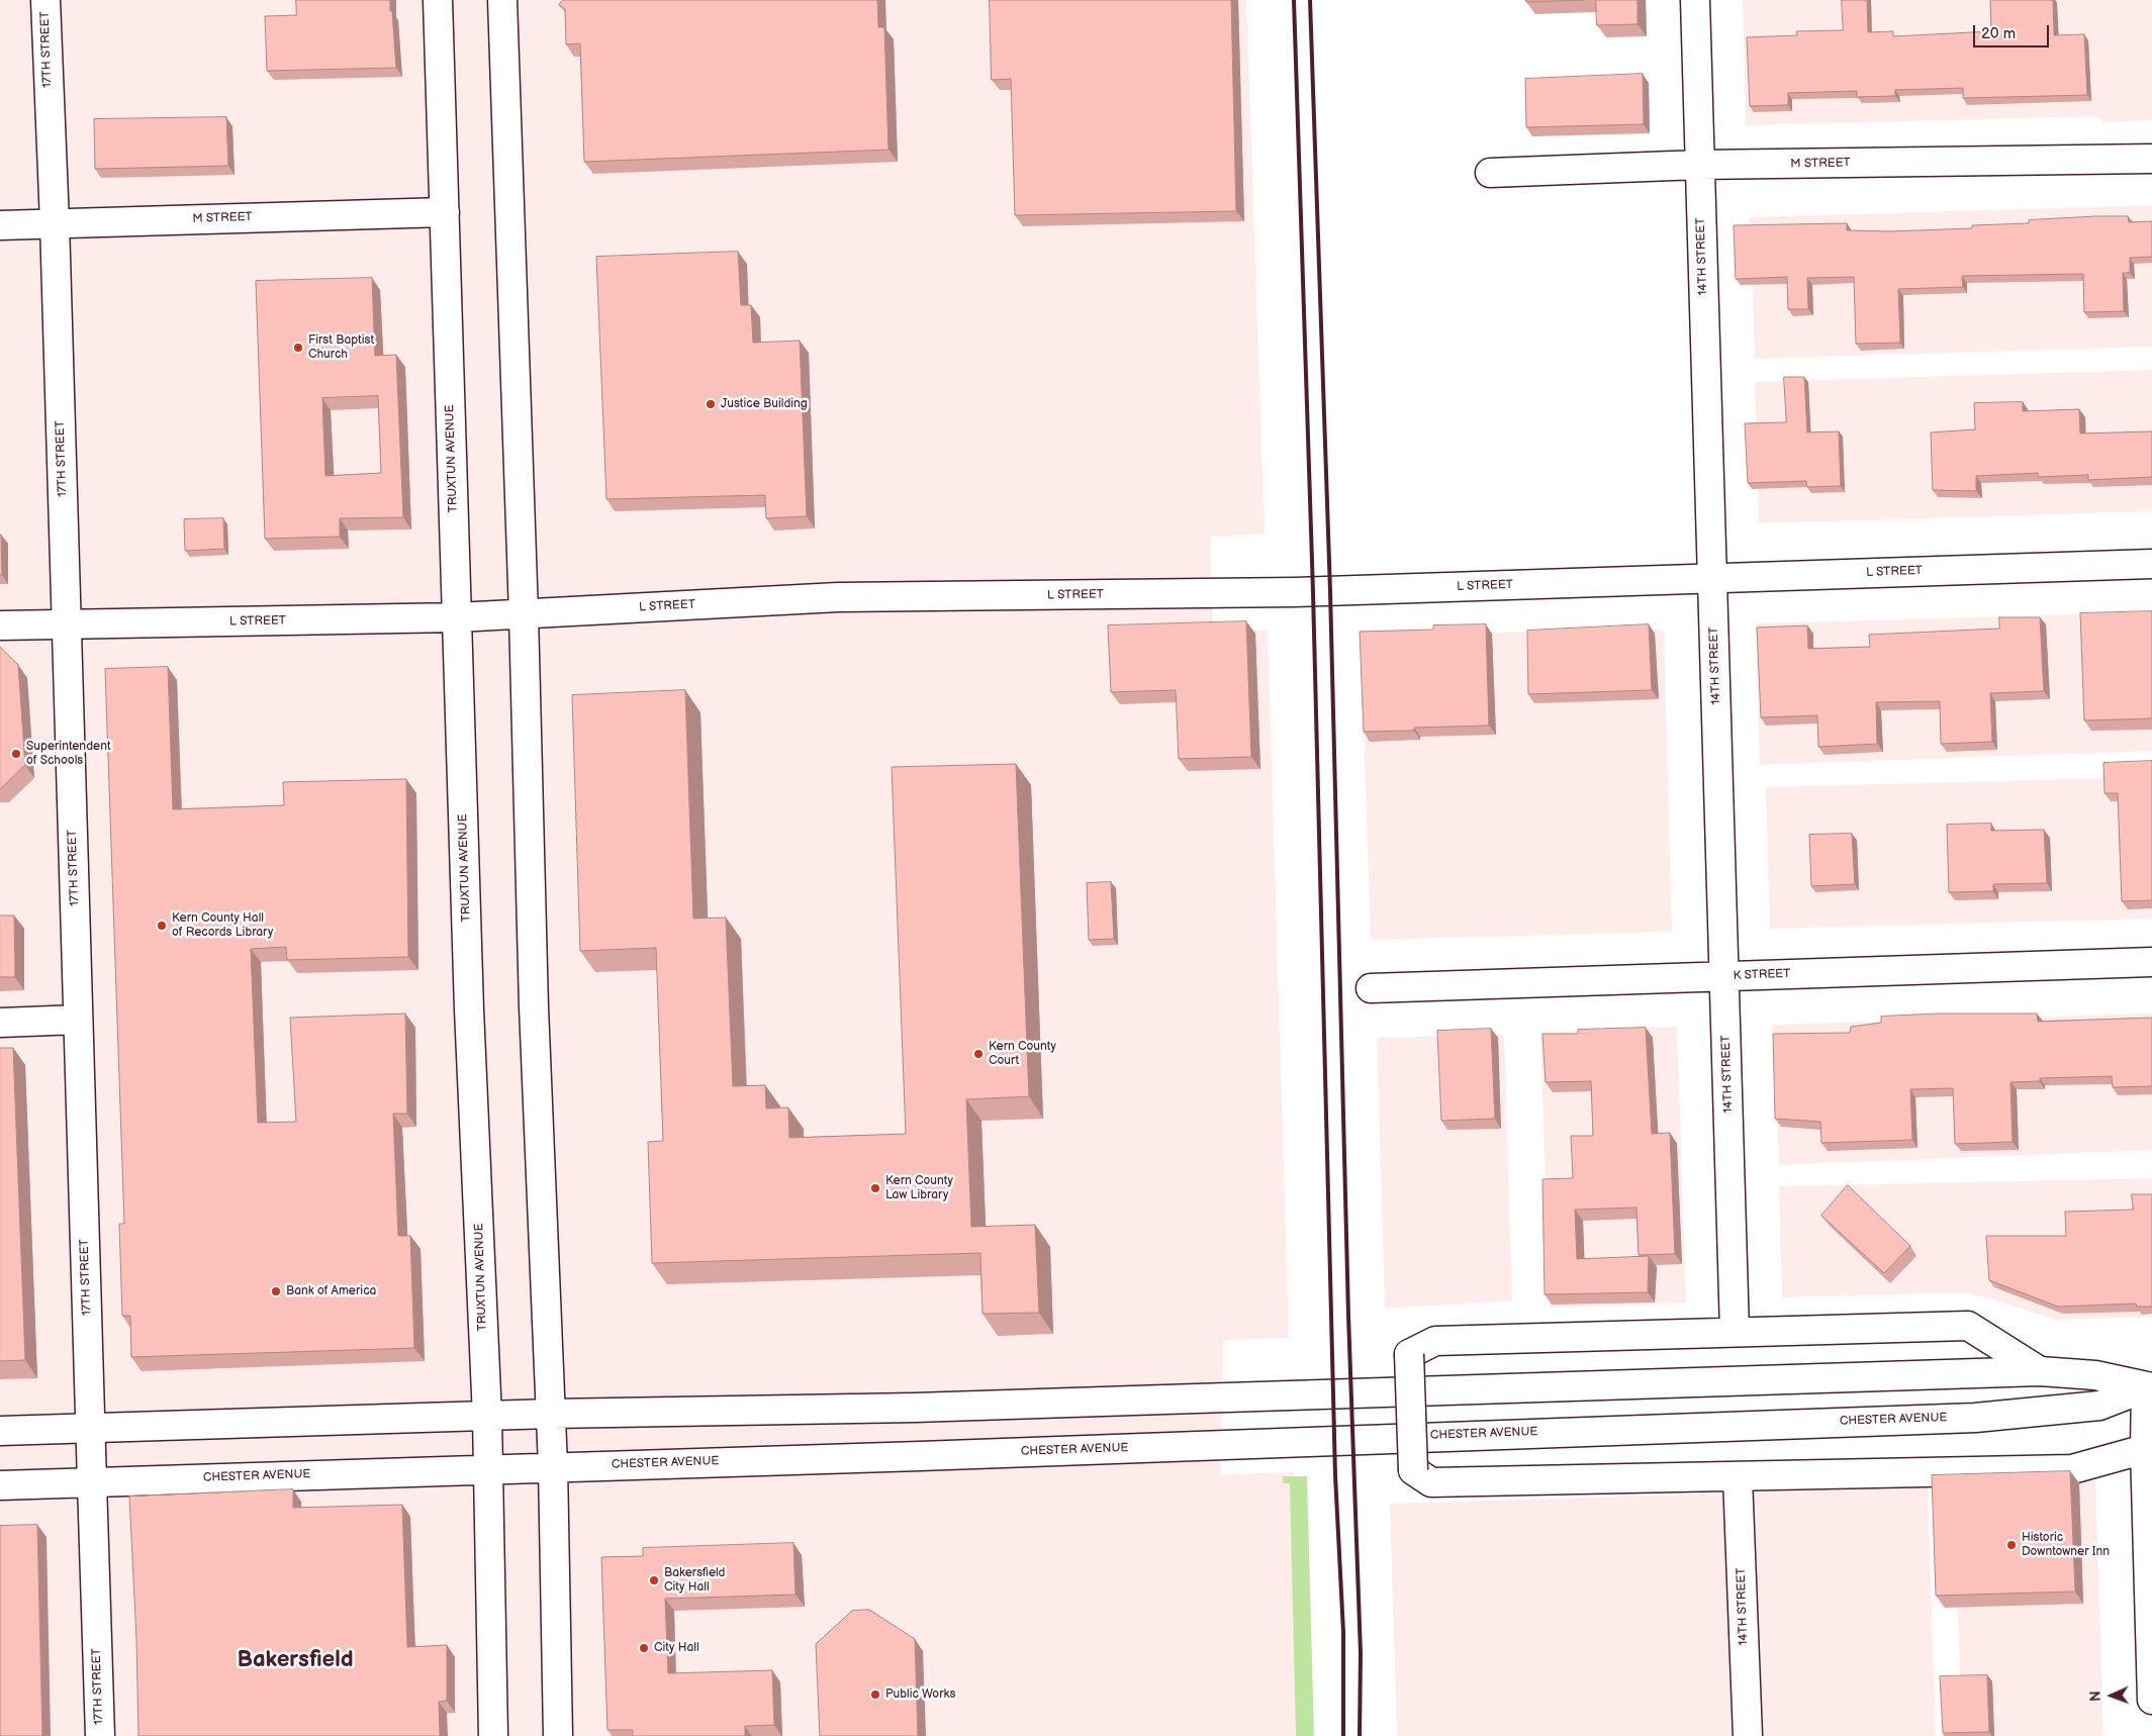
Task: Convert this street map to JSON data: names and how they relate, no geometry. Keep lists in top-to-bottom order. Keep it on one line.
{"streets":{"street":["17TH STREET","M STREET","14TH STREET","TRUXTUN AVENUE","L STREET","K STREET","CHESTER AVENUE"]},"crossings":[["17TH STREET","M STREET"],["17TH STREET","L STREET"],["17TH STREET","CHESTER AVENUE"],["M STREET","14TH STREET"],["M STREET","TRUXTUN AVENUE"],["14TH STREET","L STREET"],["14TH STREET","K STREET"],["TRUXTUN AVENUE","L STREET"],["TRUXTUN AVENUE","CHESTER AVENUE"]],"districts":["Bakersfield"],"places":["First Baptist Church","Justice Building","Superintendent of Schools","Kern County Hall of Records Library","Kern County Court","Kern County Law Library","Bank of America","Historic Downtowner Inn","Bakersfield City Hall","City Hall","Public Works"],"scale_bar":"20 m","north":"left"}
